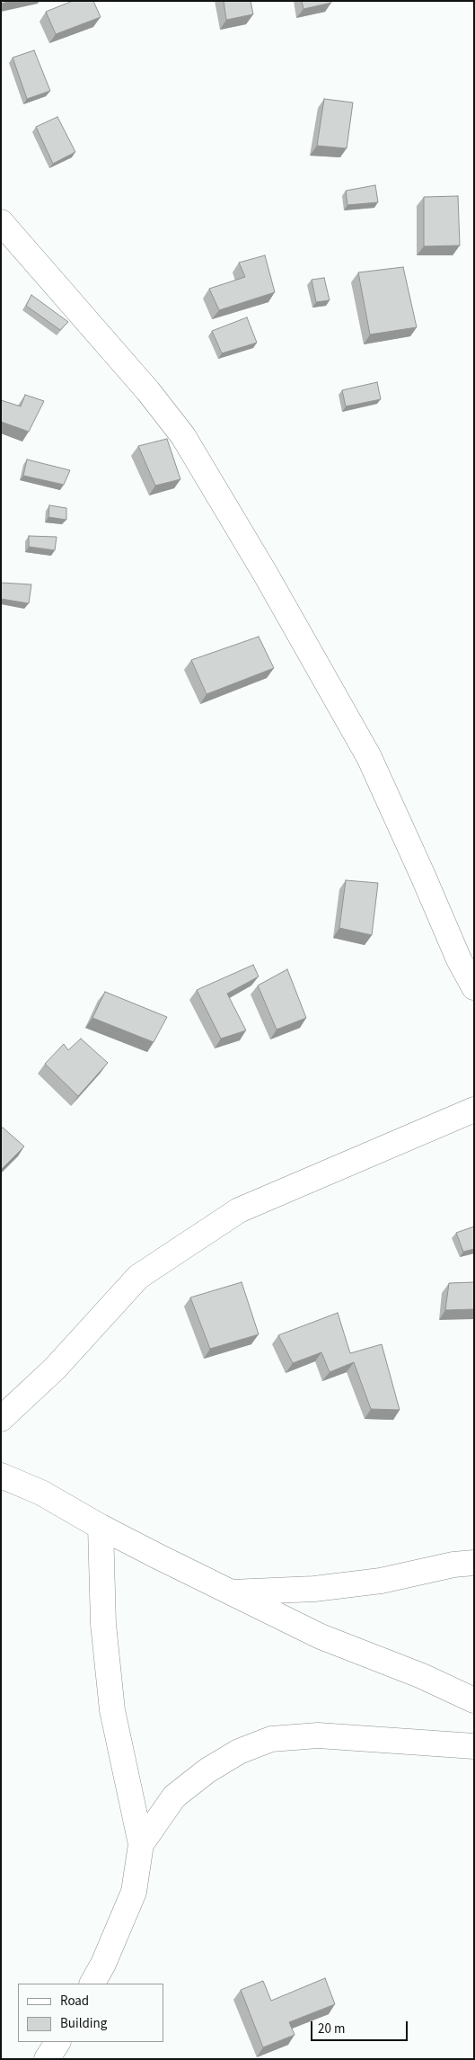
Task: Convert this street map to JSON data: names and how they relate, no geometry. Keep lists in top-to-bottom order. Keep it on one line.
{"legend":["Road","Building"],"scale_bar":"20 m"}
